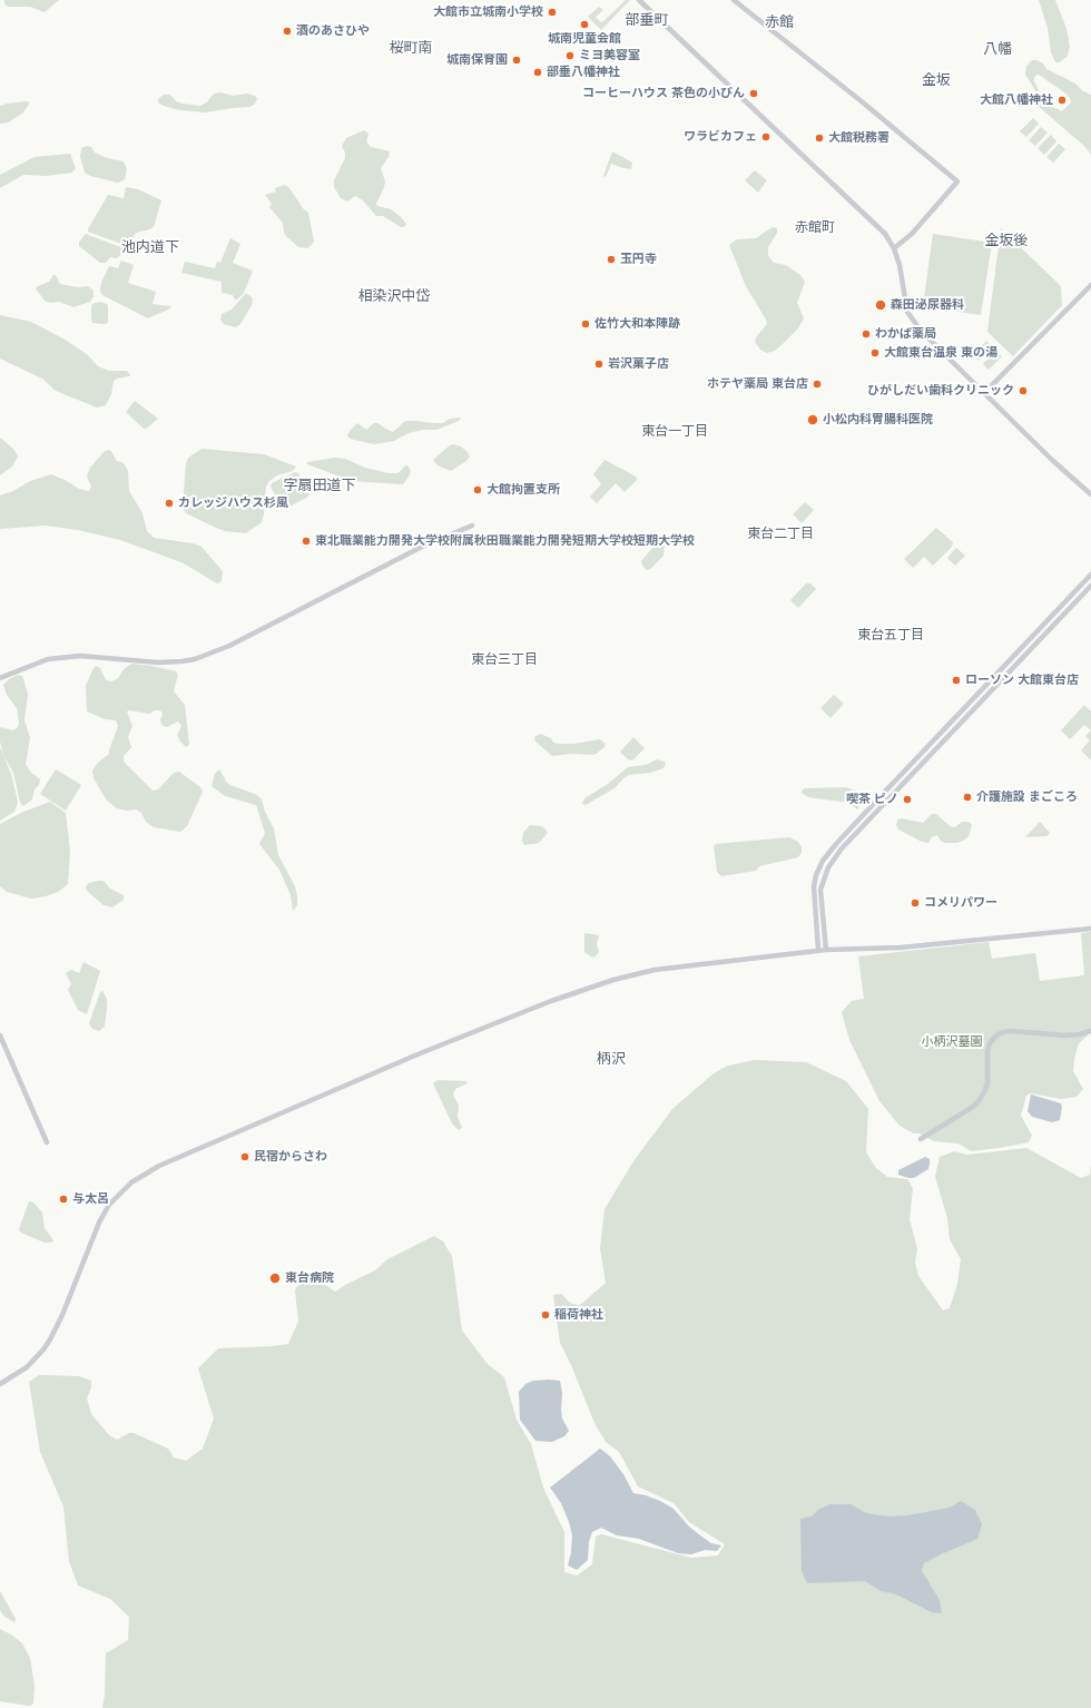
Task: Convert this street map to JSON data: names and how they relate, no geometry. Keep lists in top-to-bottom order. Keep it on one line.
{"districts":["部垂町","赤館","桜町南","八幡","金坂","赤館町","金坂後","池内道下","相染沢中岱","東台一丁目","字扇田道下","東台二丁目","東台五丁目","東台三丁目","柄沢"],"parks":["小柄沢墓園"],"places":["大館市立城南小学校","城南児童会館","酒のあさひや","ミヨ美容室","城南保育園","部垂八幡神社","コーヒーハウス 茶色の小びん","大館八幡神社","ワラビカフェ","大館税務署","玉円寺","森田泌尿器科","佐竹大和本陣跡","わかば薬局","大館東台温泉 東の湯","岩沢菓子店","ホテヤ薬局 東台店","ひがしだい歯科クリニック","小松内科胃腸科医院","大館拘置支所","カレッジハウス杉風","東北職業能力開発大学校附属秋田職業能力開発短期大学校短期大学校","ローソン 大館東台店","介護施設 まごころ","喫茶 ピノ","コメリパワー","民宿からさわ","与太呂","東台病院","稲荷神社"]}
